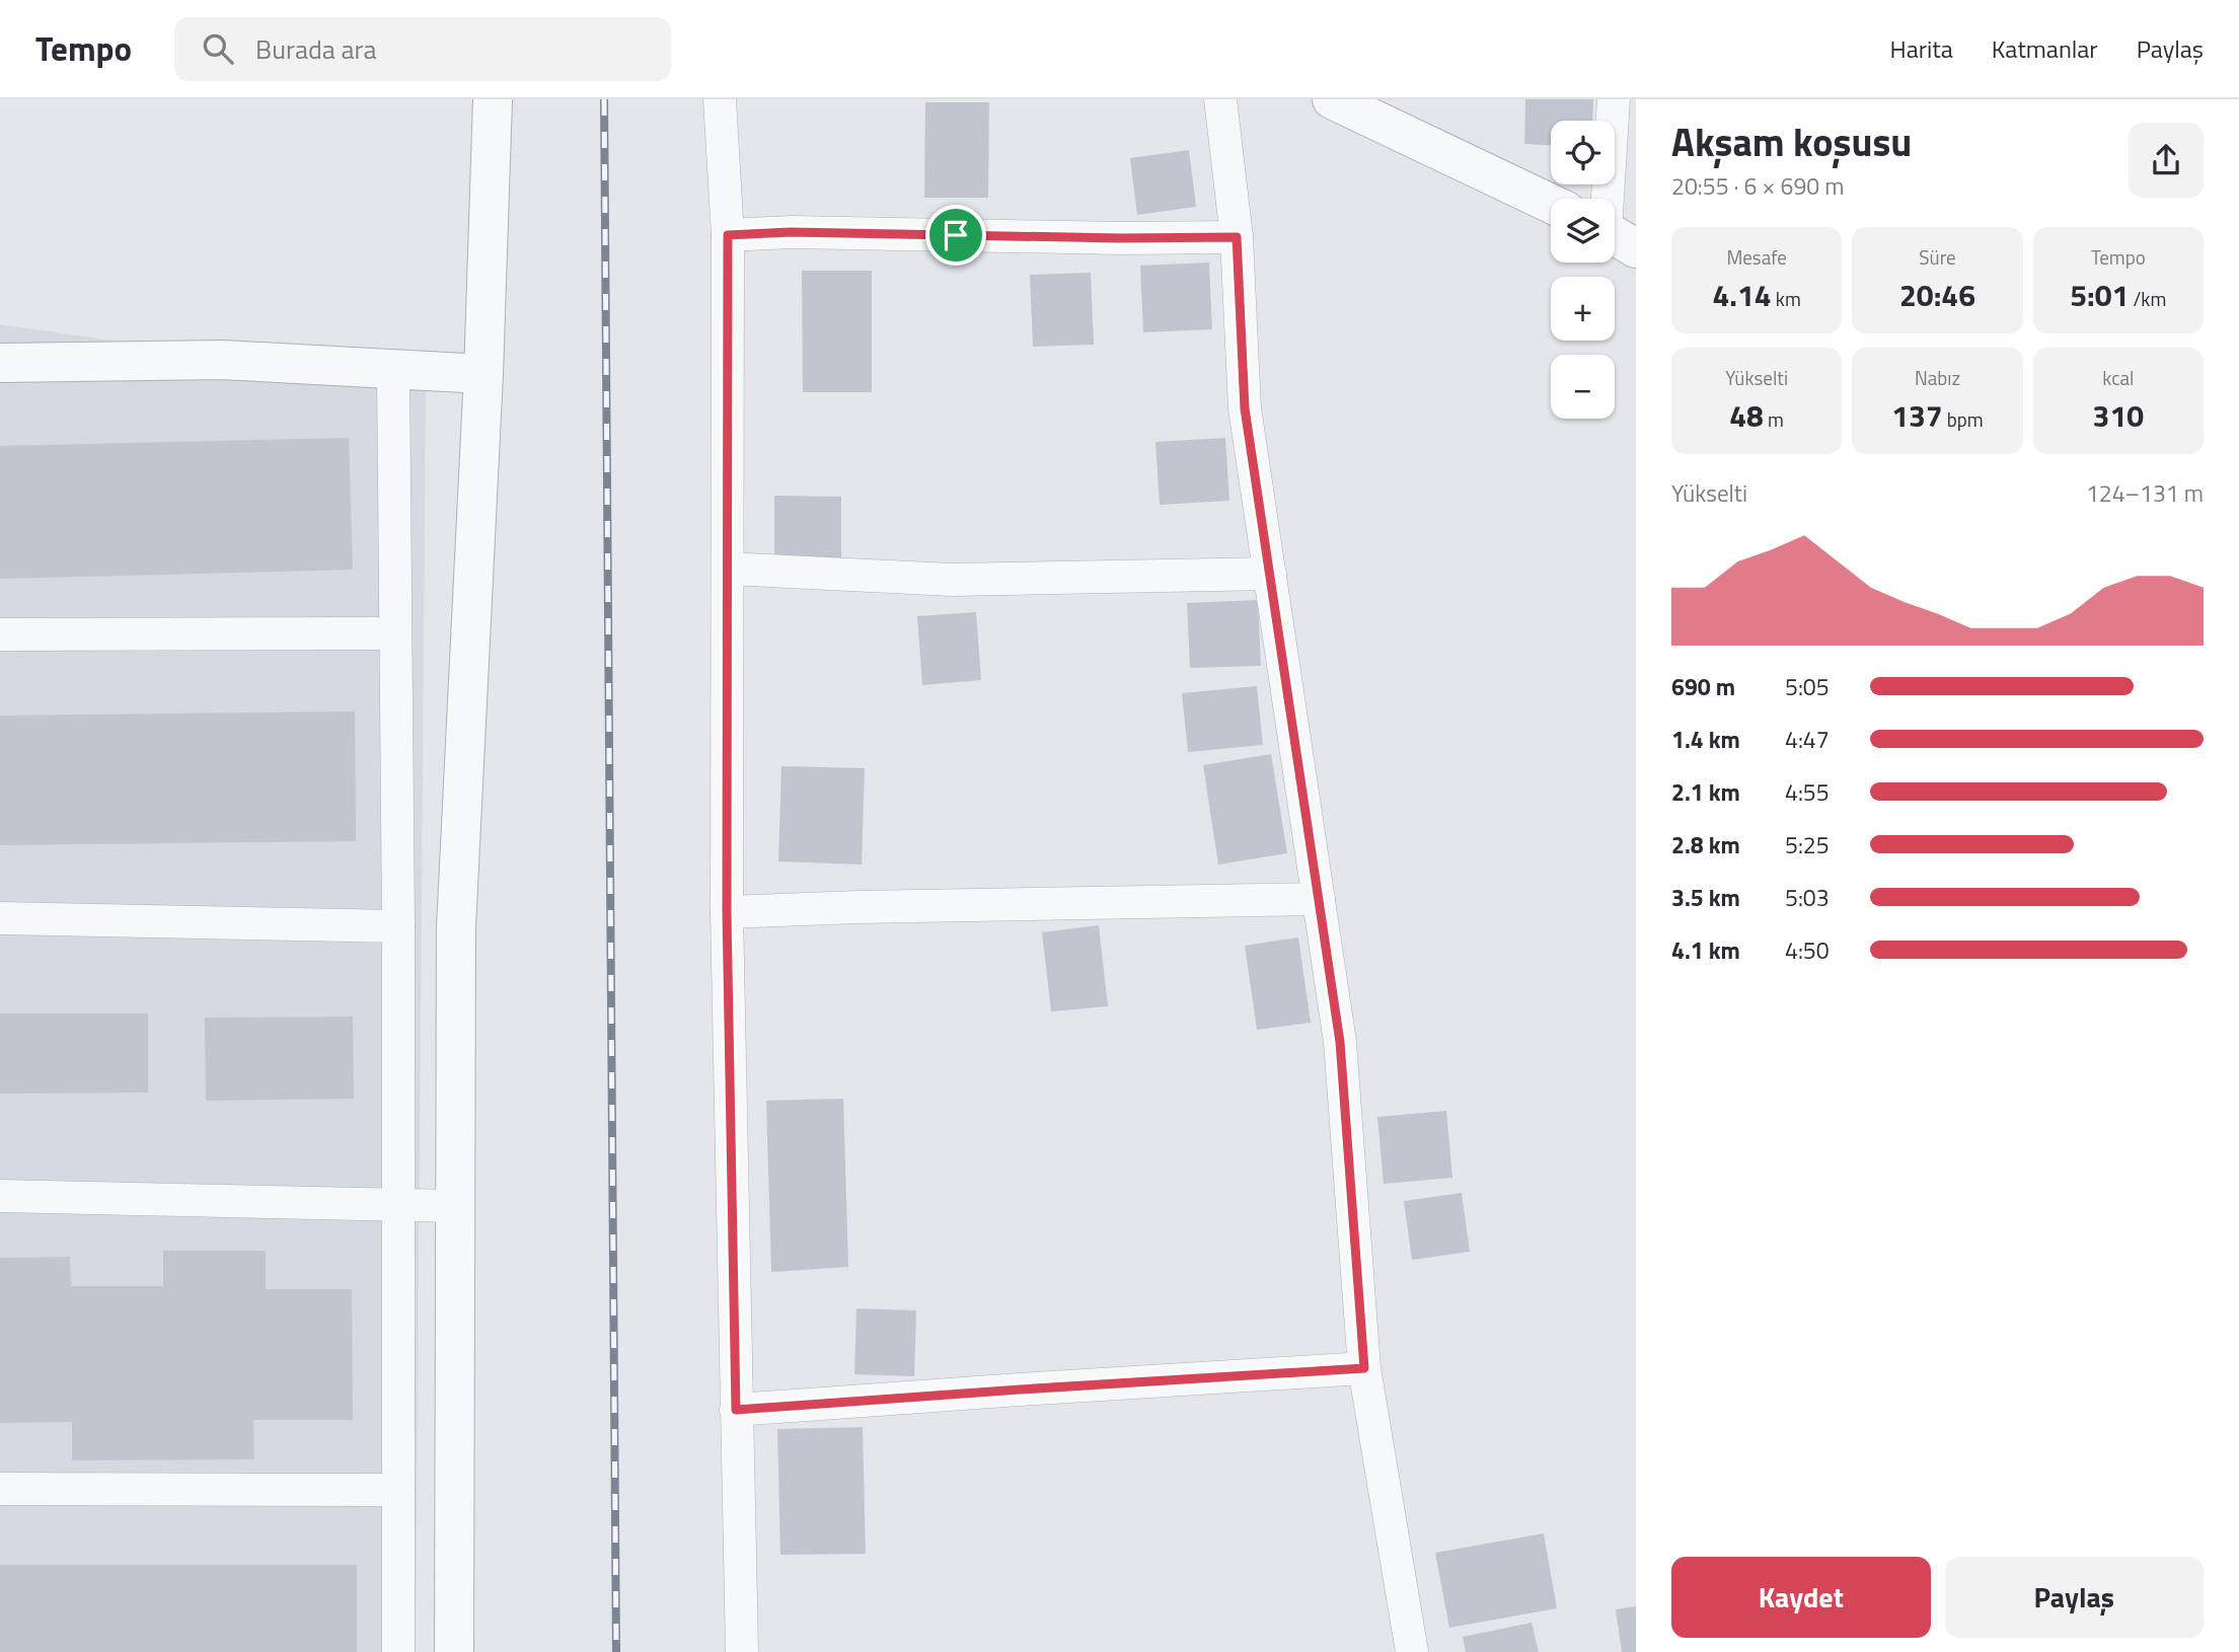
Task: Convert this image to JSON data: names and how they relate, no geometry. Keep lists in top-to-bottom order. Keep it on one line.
{"page":{"header":"Tempo","search":"Burada ara","nav":["Harita","Katmanlar","Paylaş"],"heading":["Akşam koşusu","20:55 · 6 × 690 m"],"map_buttons":["+","−"],"stats":[["Mesafe","4.14 km"],["Süre","20:46"],["Tempo","5:01 /km"],["Yükselti","48 m"],["Nabız","137 bpm"],["kcal","310"]],"chart":["Yükselti","124–131 m"],"list":[{"name":"690 m","note":"5:05"},{"name":"1.4 km","note":"4:47"},{"name":"2.1 km","note":"4:55"},{"name":"2.8 km","note":"5:25"},{"name":"3.5 km","note":"5:03"},{"name":"4.1 km","note":"4:50"}],"buttons":["Kaydet","Paylaş"]}}
